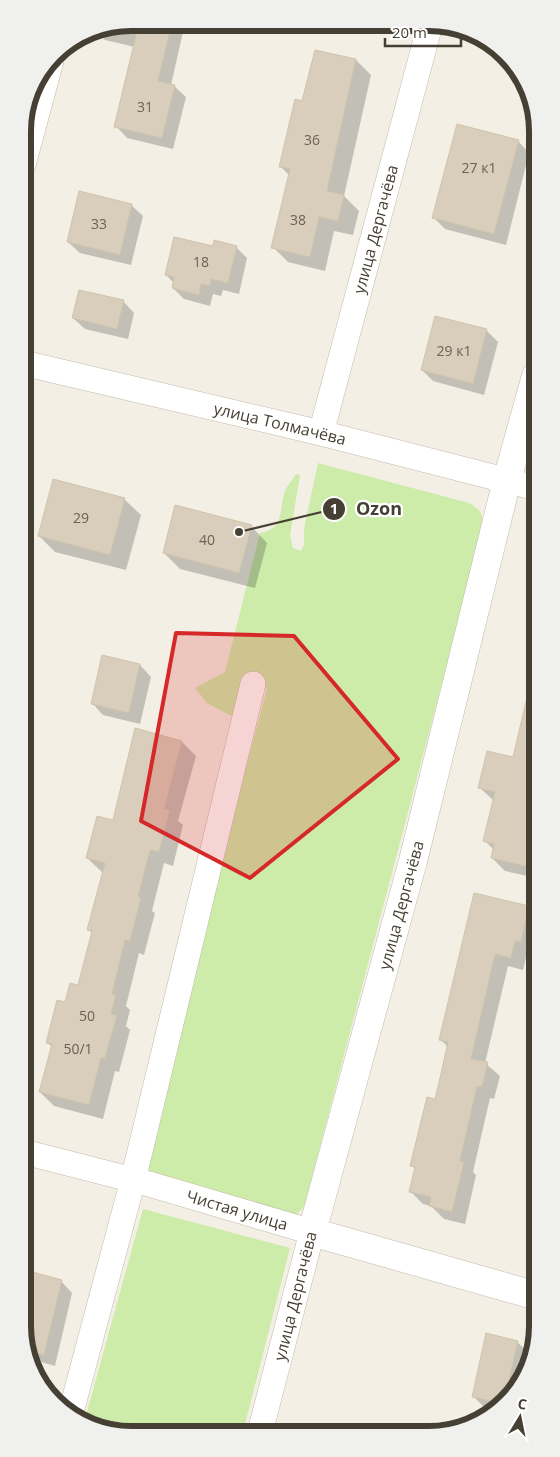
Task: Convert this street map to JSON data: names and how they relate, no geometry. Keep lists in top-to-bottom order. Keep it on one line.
{"streets":{"street":["улица Дергачёва","улица Толмачёва","Чистая улица"]},"crossings":[["улица Дергачёва","улица Толмачёва"],["улица Дергачёва","Чистая улица"]],"places":["Ozon"],"house_numbers":["31","36","27 к1","38","33","18","29 к1","29","40","50","50/1"],"scale_bar":"20 m","north":"top"}
